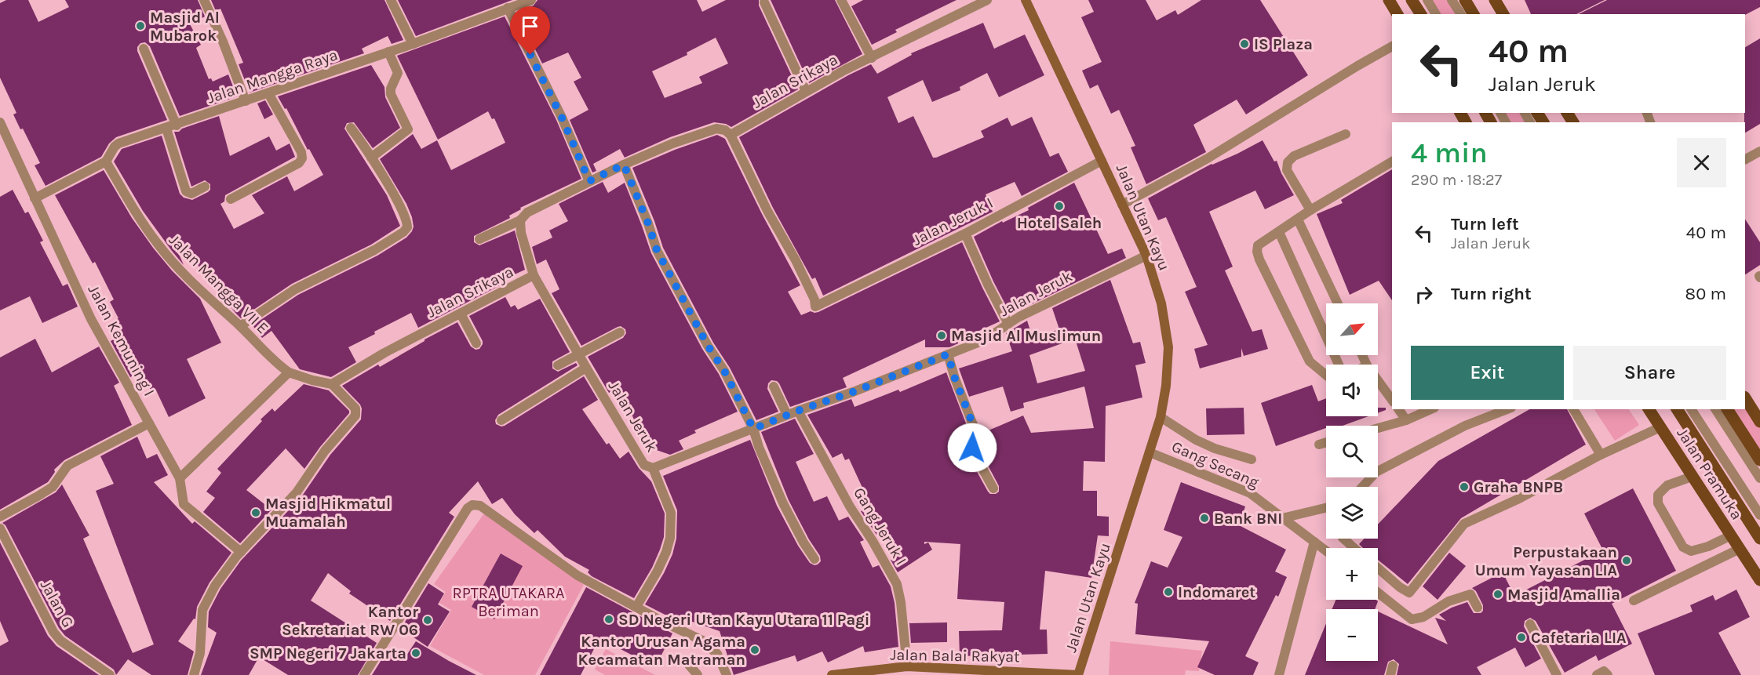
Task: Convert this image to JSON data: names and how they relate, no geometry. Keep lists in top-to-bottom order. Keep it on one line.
{"streets":{"main road":["Jalan Pramuka"],"street":["Jalan Mangga Raya","Jalan Srikaya","Jalan Utan Kayu","Jalan Jeruk I","Jalan Mangga VII E","Jalan Jeruk","Jalan Kemuning I","Gang Secang","Gang Jeruk I","Jalan G","Jalan Balai Rakyat"]},"crossings":[["Jalan Mangga Raya","Jalan Mangga VII E"],["Jalan Mangga Raya","Jalan Kemuning I"],["Jalan Srikaya","Jalan Jeruk I"],["Jalan Srikaya","Jalan Jeruk"],["Jalan Utan Kayu","Jalan Jeruk I"],["Jalan Utan Kayu","Jalan Jeruk"],["Jalan Utan Kayu","Gang Secang"],["Jalan Utan Kayu","Jalan Balai Rakyat"],["Jalan Jeruk","Gang Jeruk I"],["Gang Jeruk I","Jalan Balai Rakyat"]],"parks":["RPTRA UTAKARA Beriman"],"places":["Masjid Al Mubarok","IS Plaza","Hotel Saleh","Masjid Al Muslimun","Graha BNPB","Masjid Hikmatul Muamalah","Bank BNI","Perpustakaan Umum Yayasan LIA","Indomaret","Masjid Amallia","SD Negeri Utan Kayu Utara 11 Pagi","Kantor Sekretariat RW 06","Cafetaria LIA","Kantor Urusan Agama Kecamatan Matraman","SMP Negeri 7 Jakarta"],"north":"top right","page":{"turn":["40 m","Jalan Jeruk"],"heading":["4 min","290 m · 18:27"],"list":[{"name":"Turn left","note":"Jalan Jeruk","value":"40 m"},{"name":"Turn right","value":"80 m"}],"map_buttons":["+","−"],"buttons":["Exit","Share"]}}
